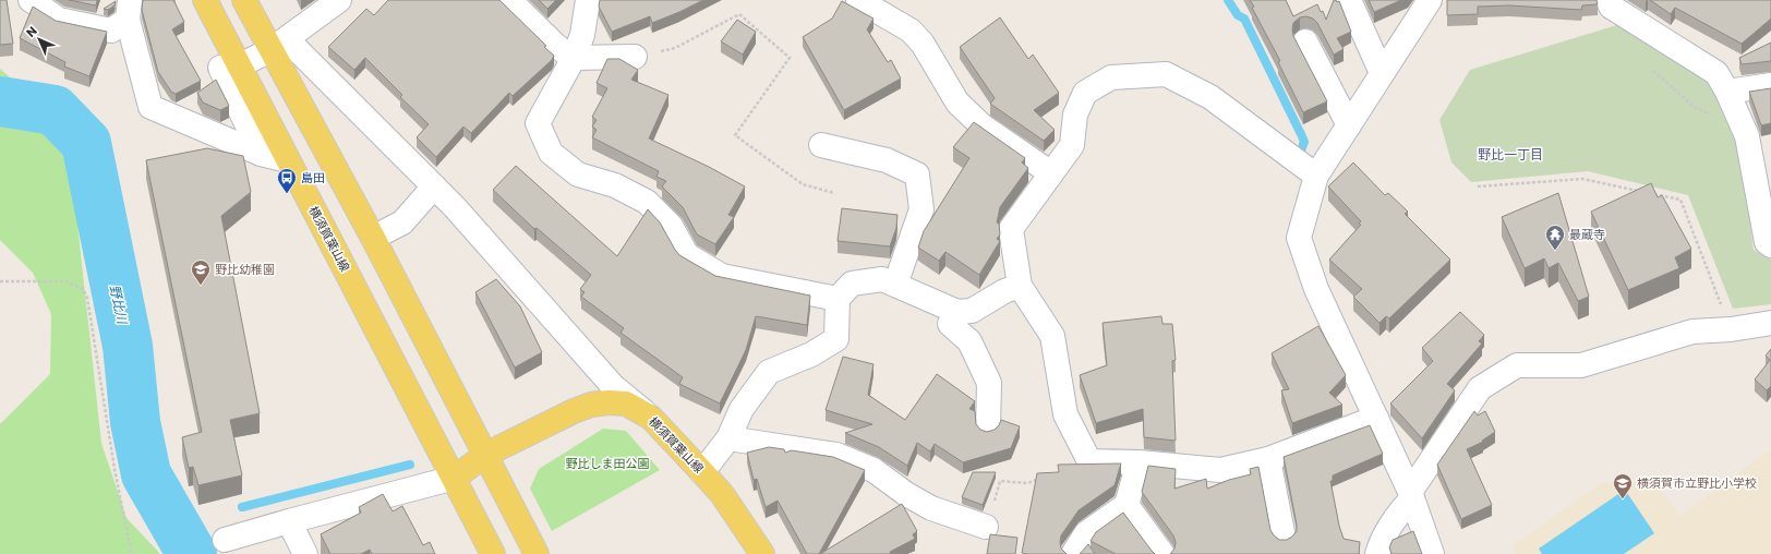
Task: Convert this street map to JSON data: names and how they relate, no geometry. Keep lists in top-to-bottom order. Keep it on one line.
{"streets":{"main road":["横須賀葉山線"]},"districts":["野比一丁目"],"water":["野比川"],"parks":["野比しま田公園"],"places":{"bus stop":["島田"],"temple":["最蔵寺"],"school or university":["野比幼稚園","横須賀市立野比小学校"]},"north":"top left"}
